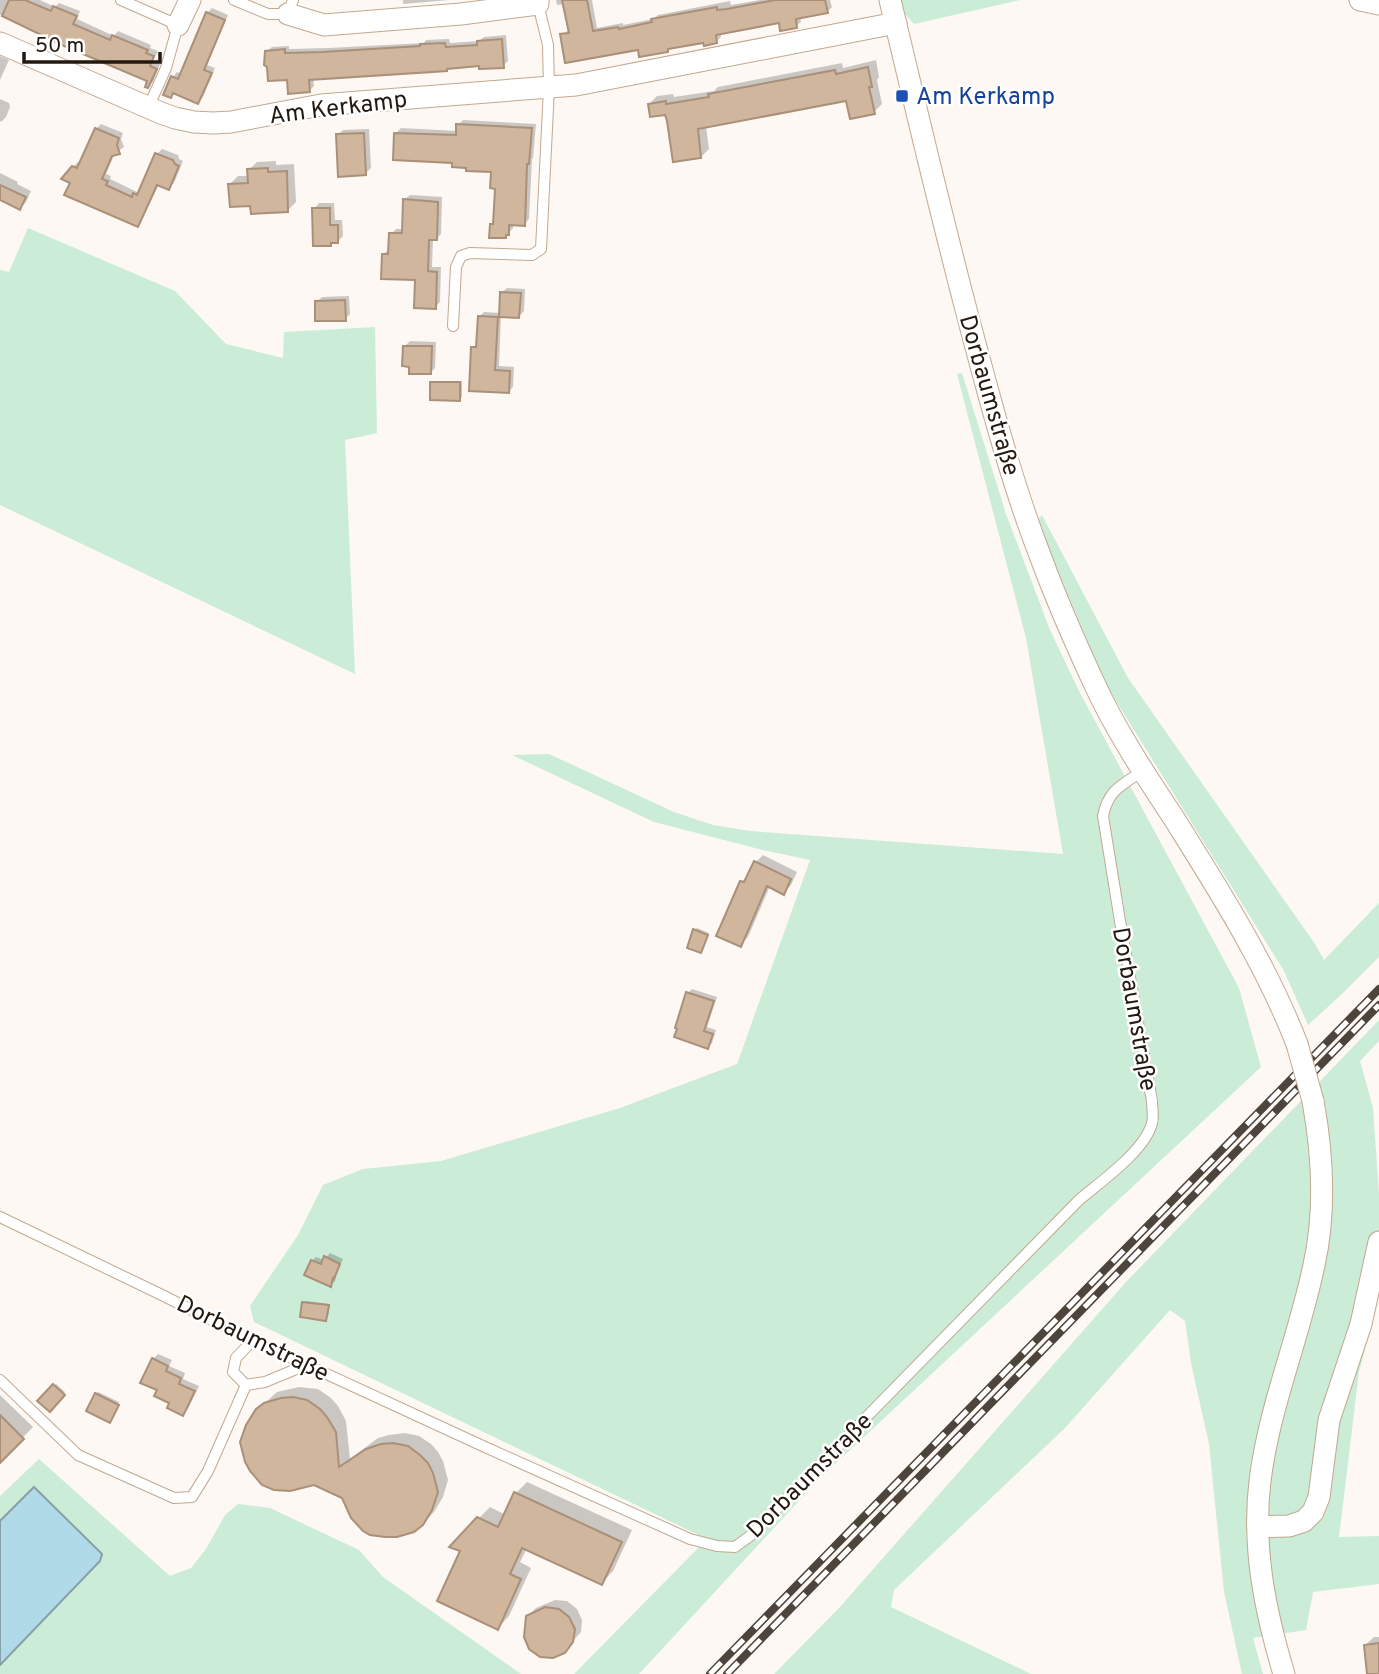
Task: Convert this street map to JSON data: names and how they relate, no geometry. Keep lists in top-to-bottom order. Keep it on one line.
{"streets":{"street":["Am Kerkamp","Dorbaumstraße"]},"crossings":[["Am Kerkamp","Dorbaumstraße"]],"places":{"transit":["Am Kerkamp"]},"scale_bar":"50 m"}
